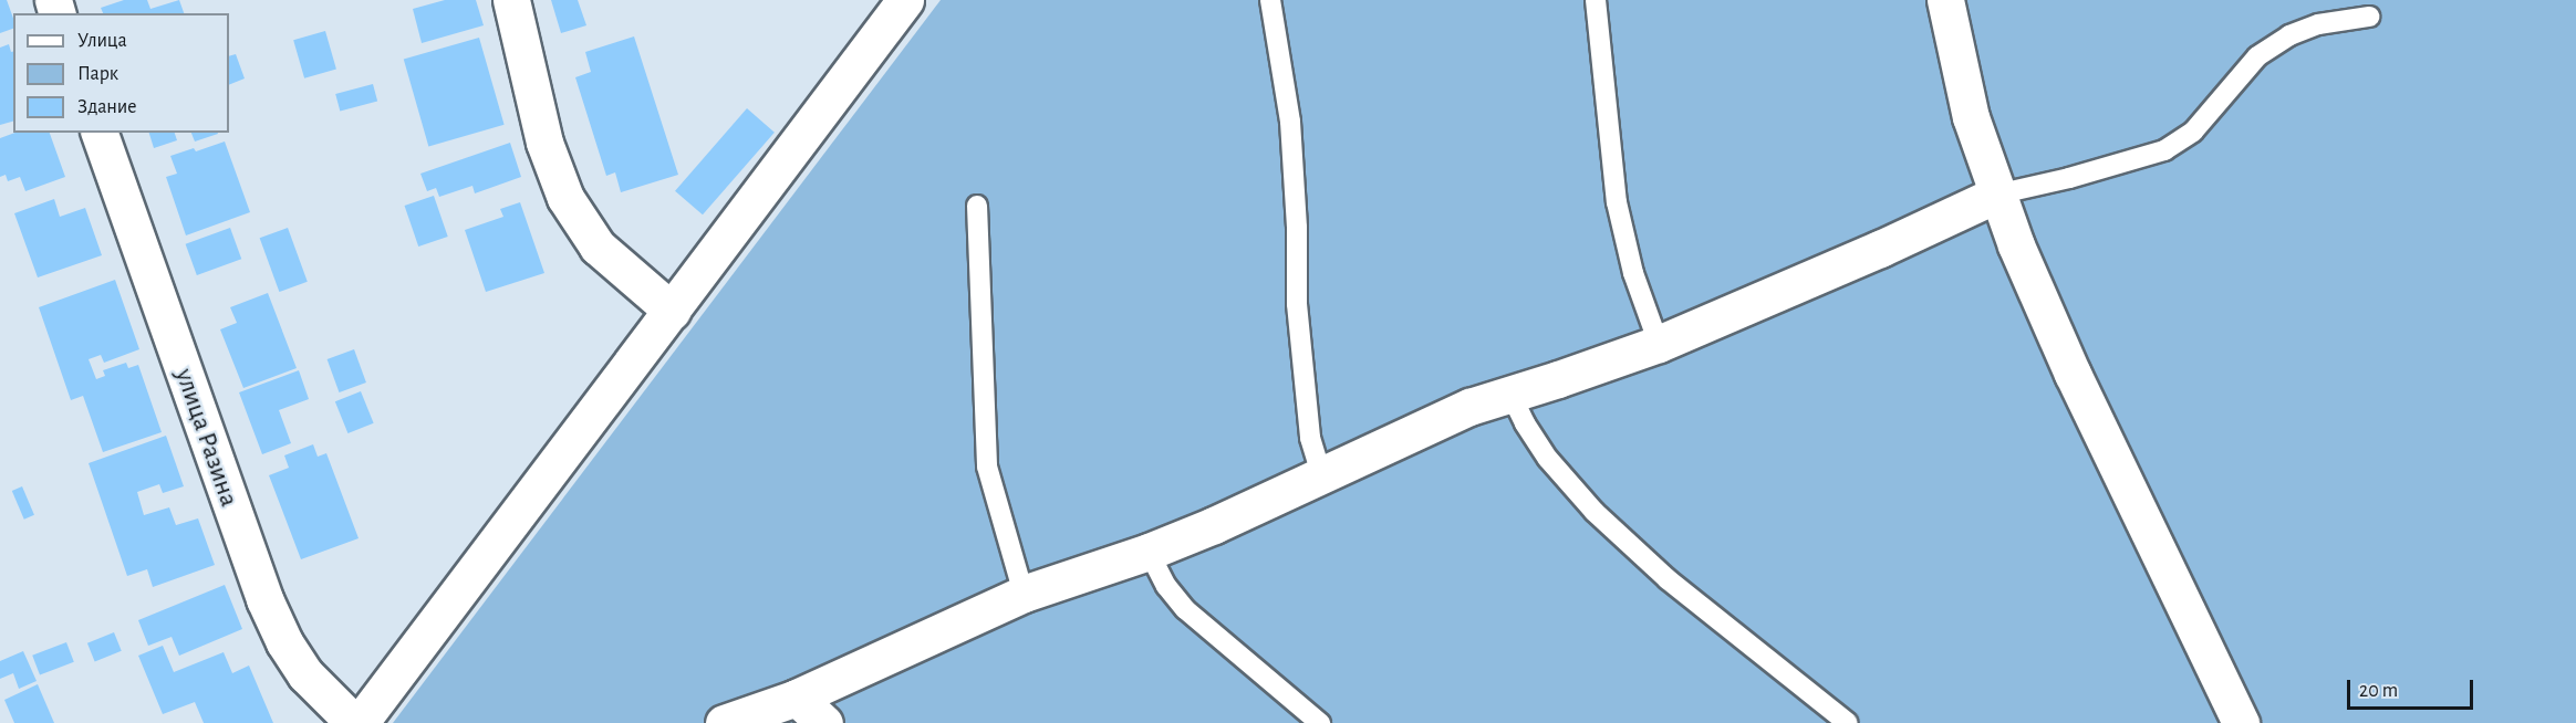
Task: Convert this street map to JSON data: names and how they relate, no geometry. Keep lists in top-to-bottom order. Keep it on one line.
{"streets":{"street":["улица Разина"]},"legend":["Улица","Парк","Здание"],"scale_bar":"20 m"}
